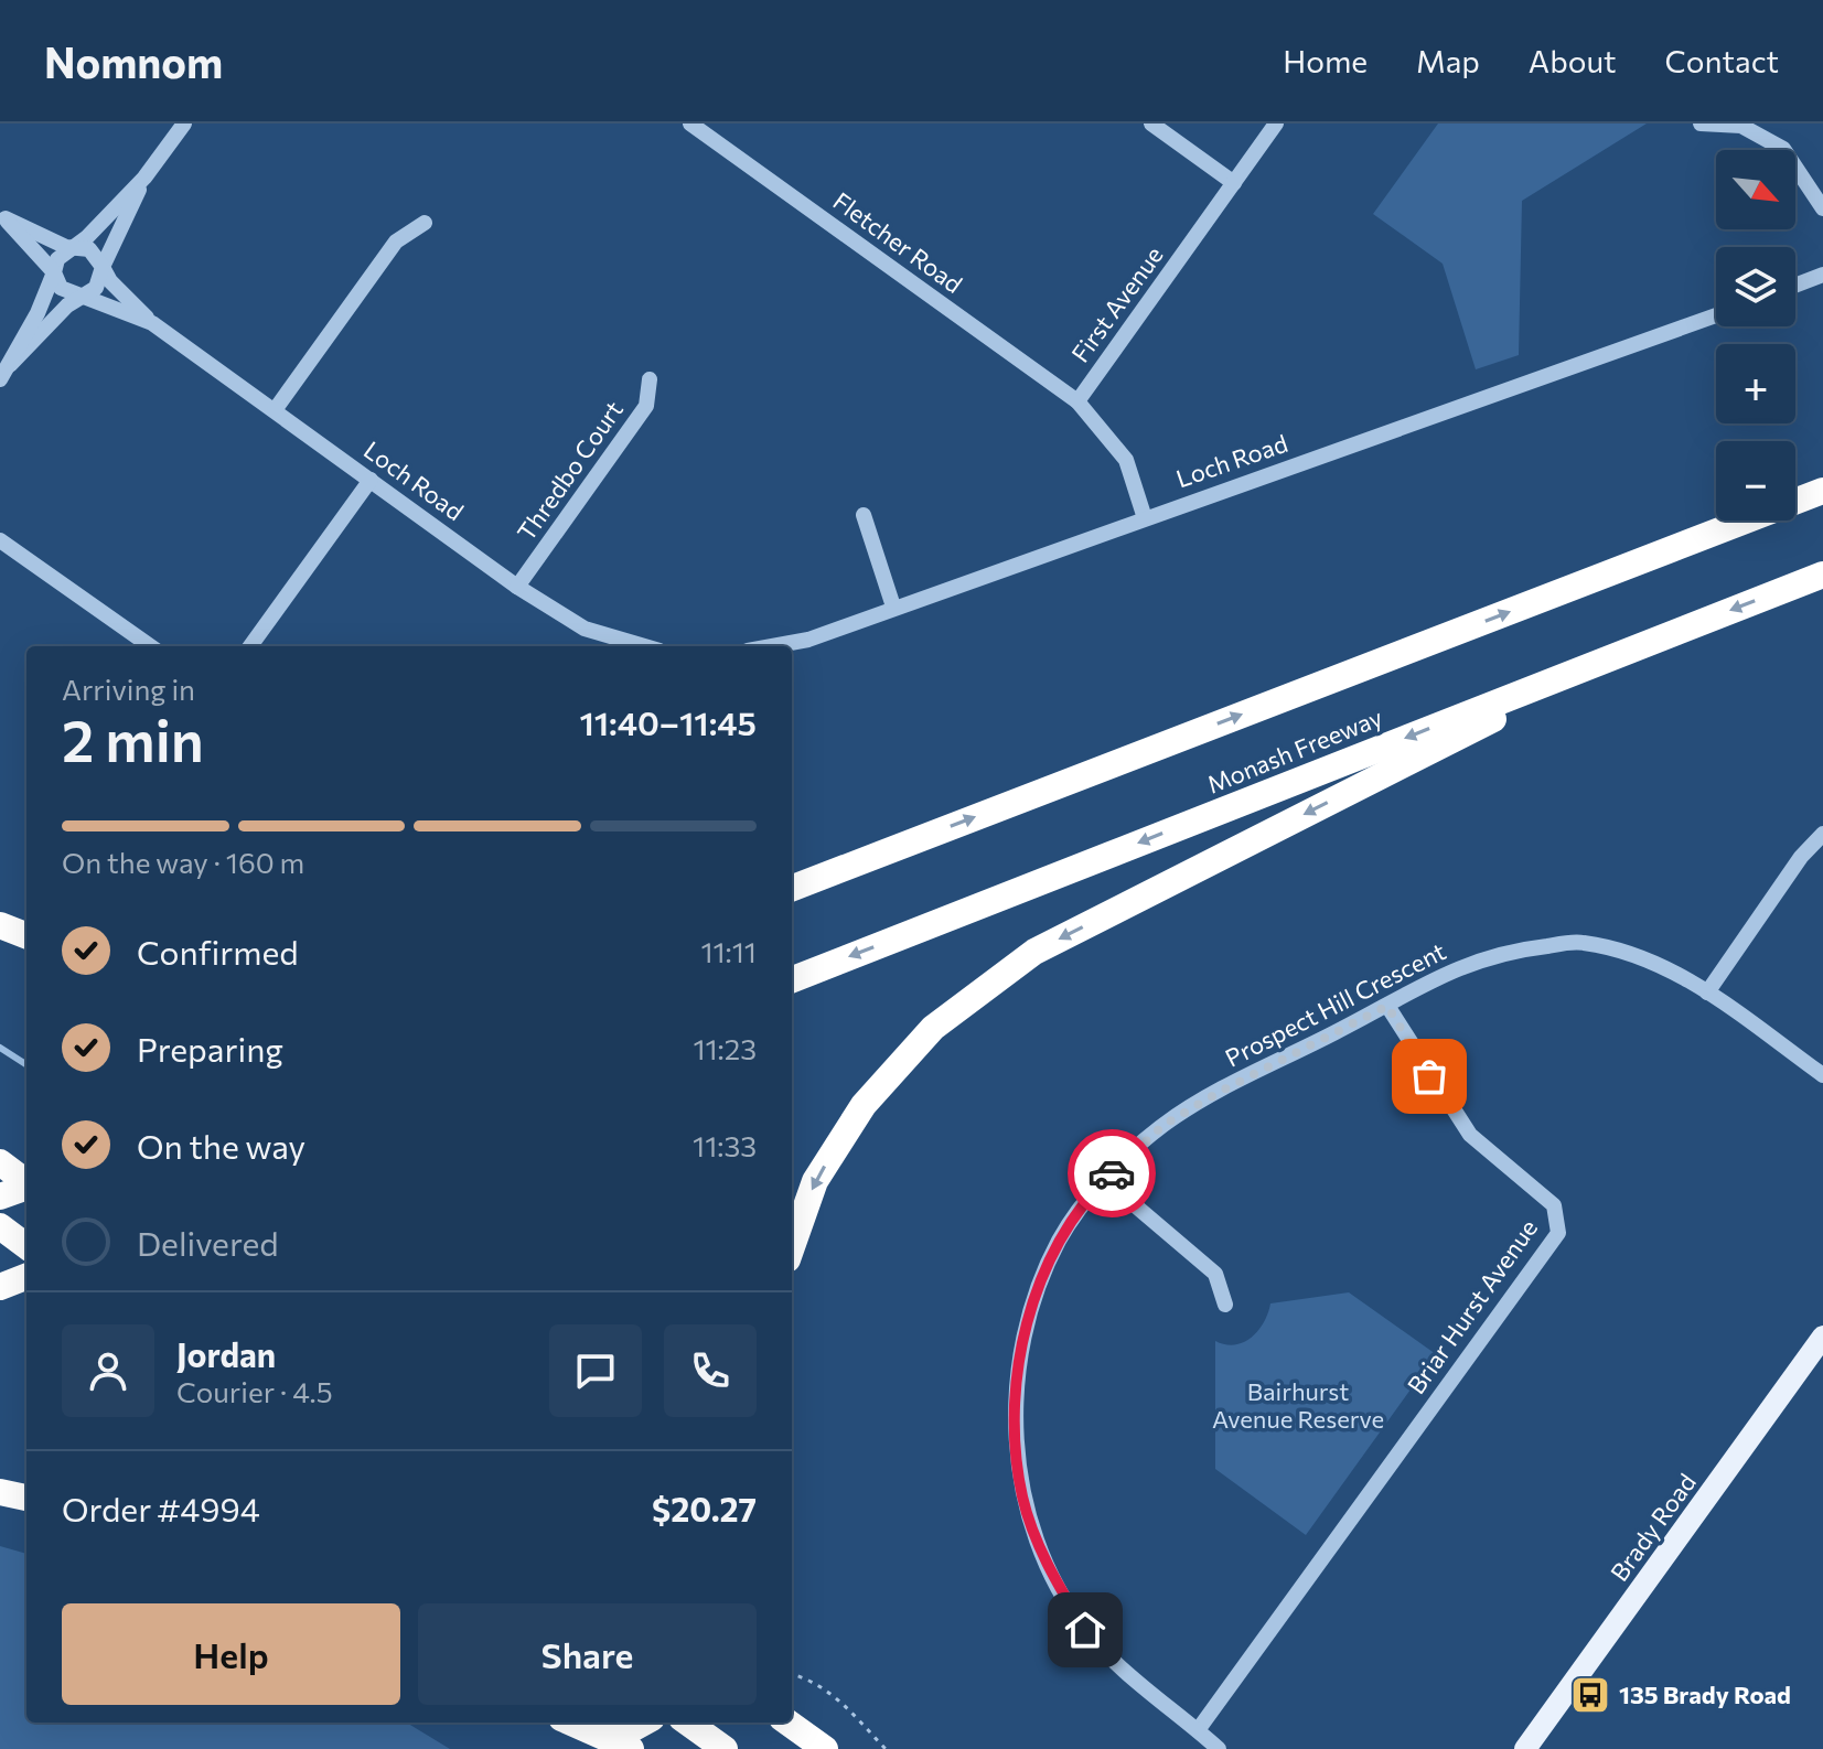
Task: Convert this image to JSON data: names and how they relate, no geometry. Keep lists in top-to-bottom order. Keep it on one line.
{"streets":{"highway":["Monash Freeway"],"main road":["Brady Road"],"street":["Fletcher Road","First Avenue","Loch Road","Thredbo Court","Prospect Hill Crescent","Briar Hurst Avenue"]},"crossings":[["Fletcher Road","First Avenue"],["First Avenue","Loch Road"],["Loch Road","Thredbo Court"],["Prospect Hill Crescent","Briar Hurst Avenue"]],"parks":["Bairhurst Avenue Reserve"],"places":{"bus stop":["135 Brady Road"]},"north":"bottom right","page":{"header":"Nomnom","nav":["Home","Map","About","Contact"],"map_buttons":["+","−"],"heading":["2 min","Arriving in","11:40–11:45"],"panel":["Jordan","Courier · 4.5","Order #4994","$20.27"],"bar":"On the way · 160 m","list":[["Confirmed","11:11"],["Preparing","11:23"],["On the way","11:33"],"Delivered"],"buttons":["Help","Share"]}}
